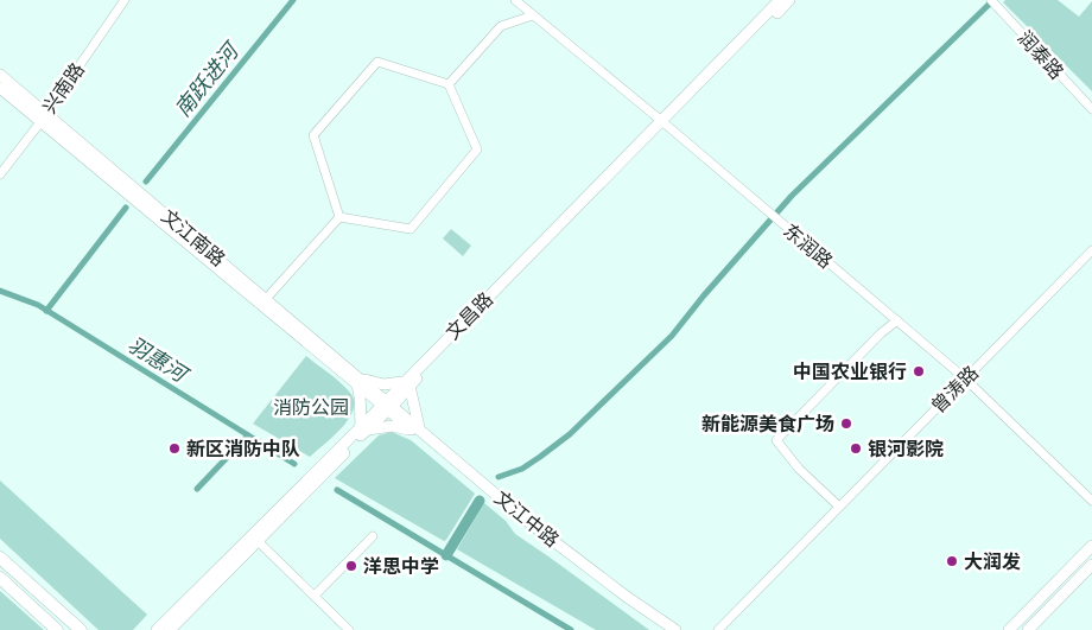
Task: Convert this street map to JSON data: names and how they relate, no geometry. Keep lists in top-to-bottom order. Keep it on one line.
{"streets":{"main road":["文江南路","文昌路","文江中路"],"street":["润泰路","兴南路","东润路","曾涛路"]},"crossings":[["兴南路","文江南路"],["文江南路","文昌路"],["文江南路","文江中路"],["东润路","文昌路"],["东润路","曾涛路"],["文昌路","文江中路"]],"water":["南跃进河","羽惠河"],"parks":["消防公园"],"places":["中国农业银行","新能源美食广场","新区消防中队","银河影院","大润发","洋思中学"]}
